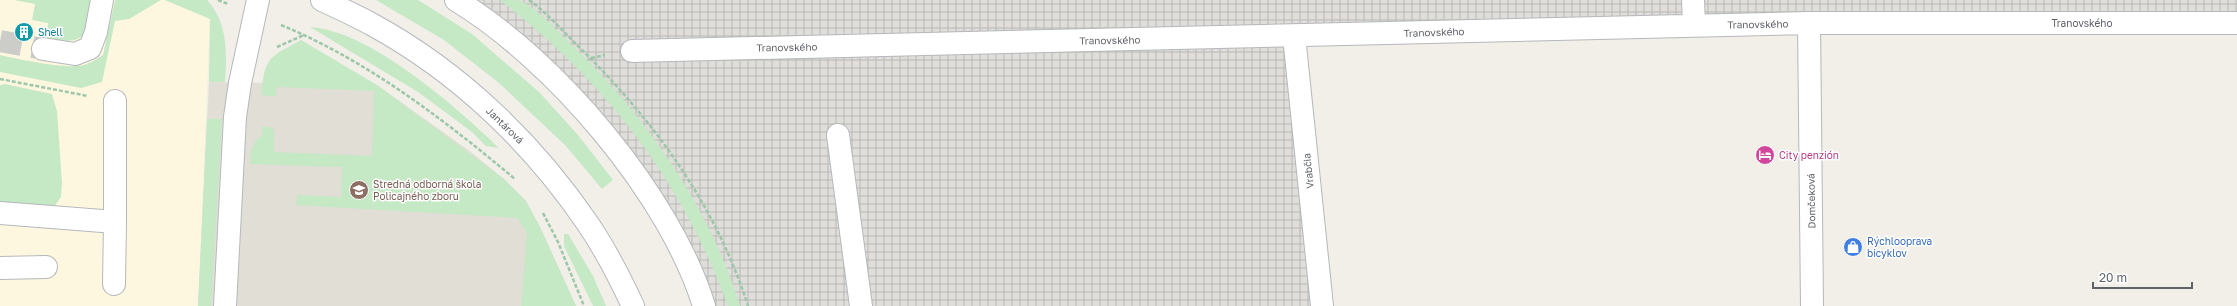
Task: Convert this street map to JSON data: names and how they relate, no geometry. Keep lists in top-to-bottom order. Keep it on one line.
{"streets":{"street":["Tranovského","Jantárová","Vrabčia","Domčeková"]},"crossings":[["Tranovského","Vrabčia"],["Tranovského","Domčeková"]],"places":{"building":["Shell"],"hotel":["City penzión"],"school or university":["Stredná odborná škola Policajného zboru"],"shop":["Rýchlooprava bicyklov"]},"scale_bar":"20 m"}
